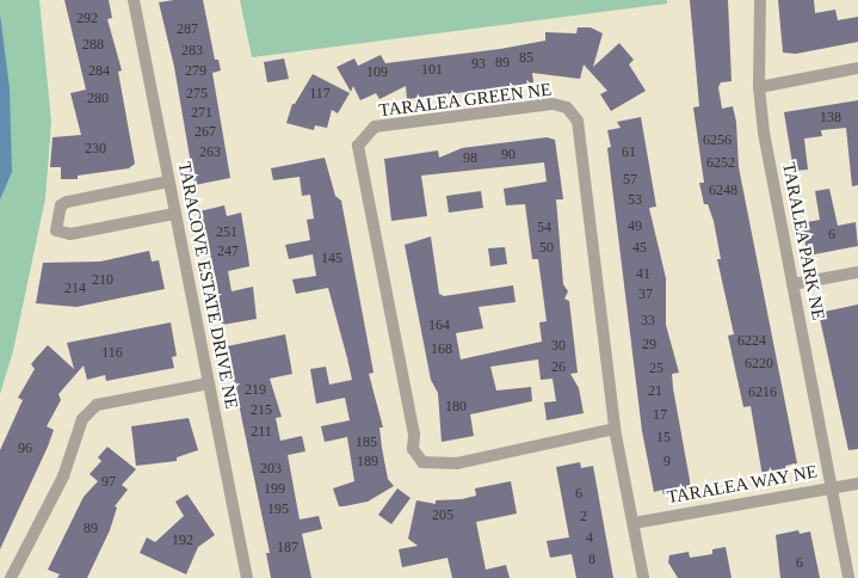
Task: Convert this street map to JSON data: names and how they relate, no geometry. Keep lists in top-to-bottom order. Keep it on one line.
{"streets":{"street":["TARALEA GREEN NE","TARALEA PARK NE","TARACOVE ESTATE DRIVE NE","TARALEA WAY NE"]},"crossings":[["TARALEA GREEN NE","TARALEA WAY NE"],["TARALEA PARK NE","TARALEA WAY NE"]],"house_numbers":["292","287","288","283","85","89","93","101","284","279","109","275","117","280","271","138","267","6256","230","263","61","90","98","6252","57","6248","53","49","54","251","6","50","45","247","145","41","210","214","37","33","164","6224","29","30","168","116","6220","26","25","219","21","6216","180","215","17","211","15","185","96","189","9","203","97","199","6","195","205","2","89","4","192","187","8","6"]}
